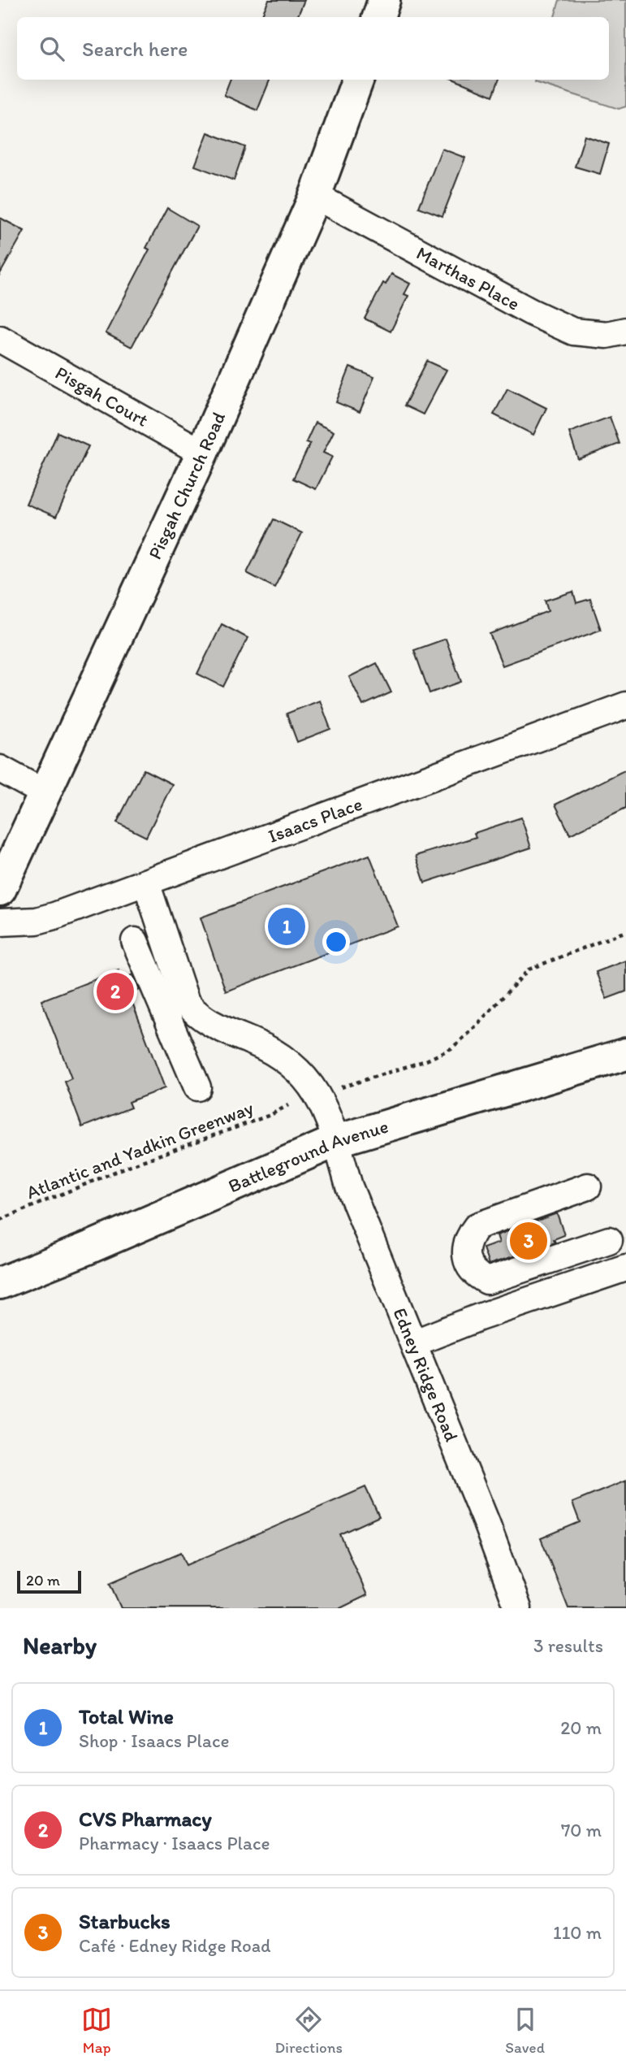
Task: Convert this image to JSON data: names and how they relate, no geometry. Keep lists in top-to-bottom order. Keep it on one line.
{"streets":{"main road":["Pisgah Church Road","Battleground Avenue"],"street":["Marthas Place","Pisgah Court","Isaacs Place","Edney Ridge Road"],"path":["Atlantic and Yadkin Greenway"]},"crossings":[["Marthas Place","Pisgah Church Road"],["Pisgah Court","Pisgah Church Road"],["Isaacs Place","Edney Ridge Road"],["Battleground Avenue","Edney Ridge Road"]],"scale_bar":"20 m","page":{"search":"Search here","pins":["1","2","3"],"scale":"20 m","heading":["Nearby","3 results"],"list":[{"mark":"1","name":"Total Wine","note":"Shop · Isaacs Place","value":"20 m"},{"mark":"2","name":"CVS Pharmacy","note":"Pharmacy · Isaacs Place","value":"70 m"},{"mark":"3","name":"Starbucks","note":"Café · Edney Ridge Road","value":"110 m"}],"nav":["Map","Directions","Saved"]}}
